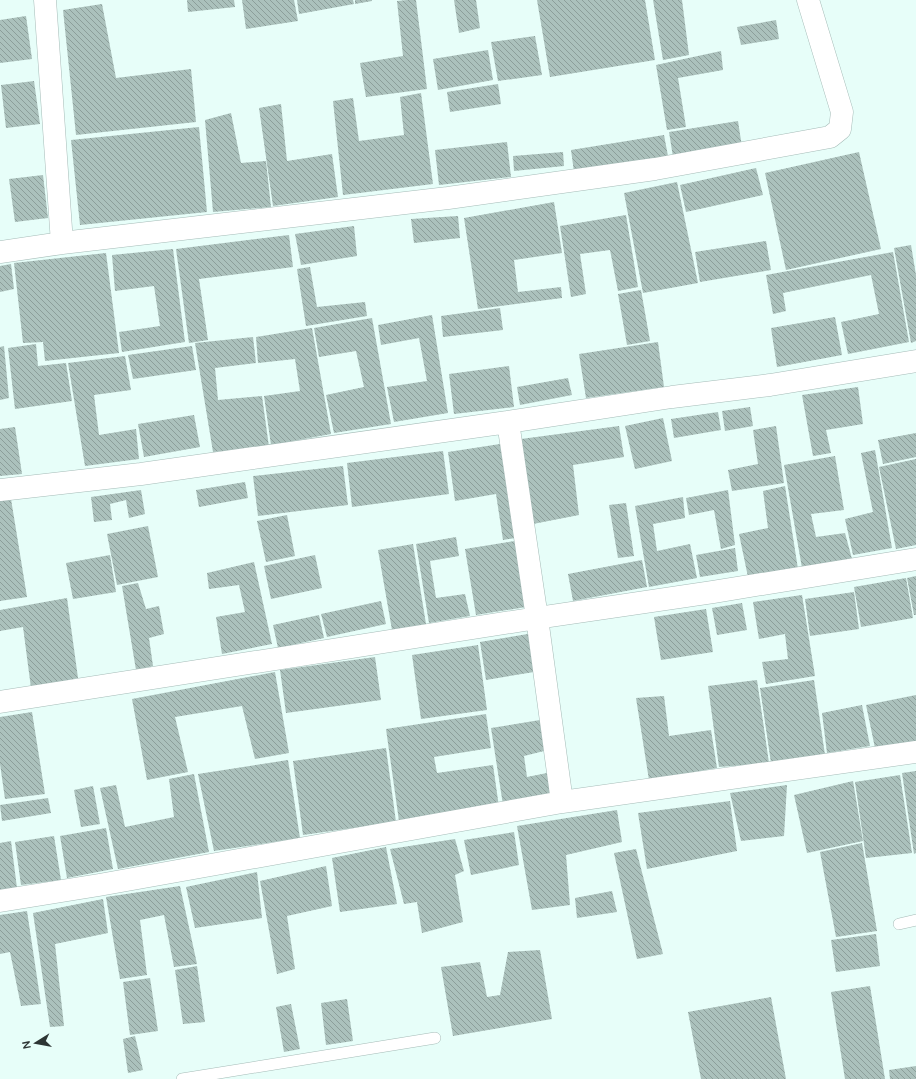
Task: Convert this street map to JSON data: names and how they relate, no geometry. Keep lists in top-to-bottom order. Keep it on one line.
{"north":"left"}
